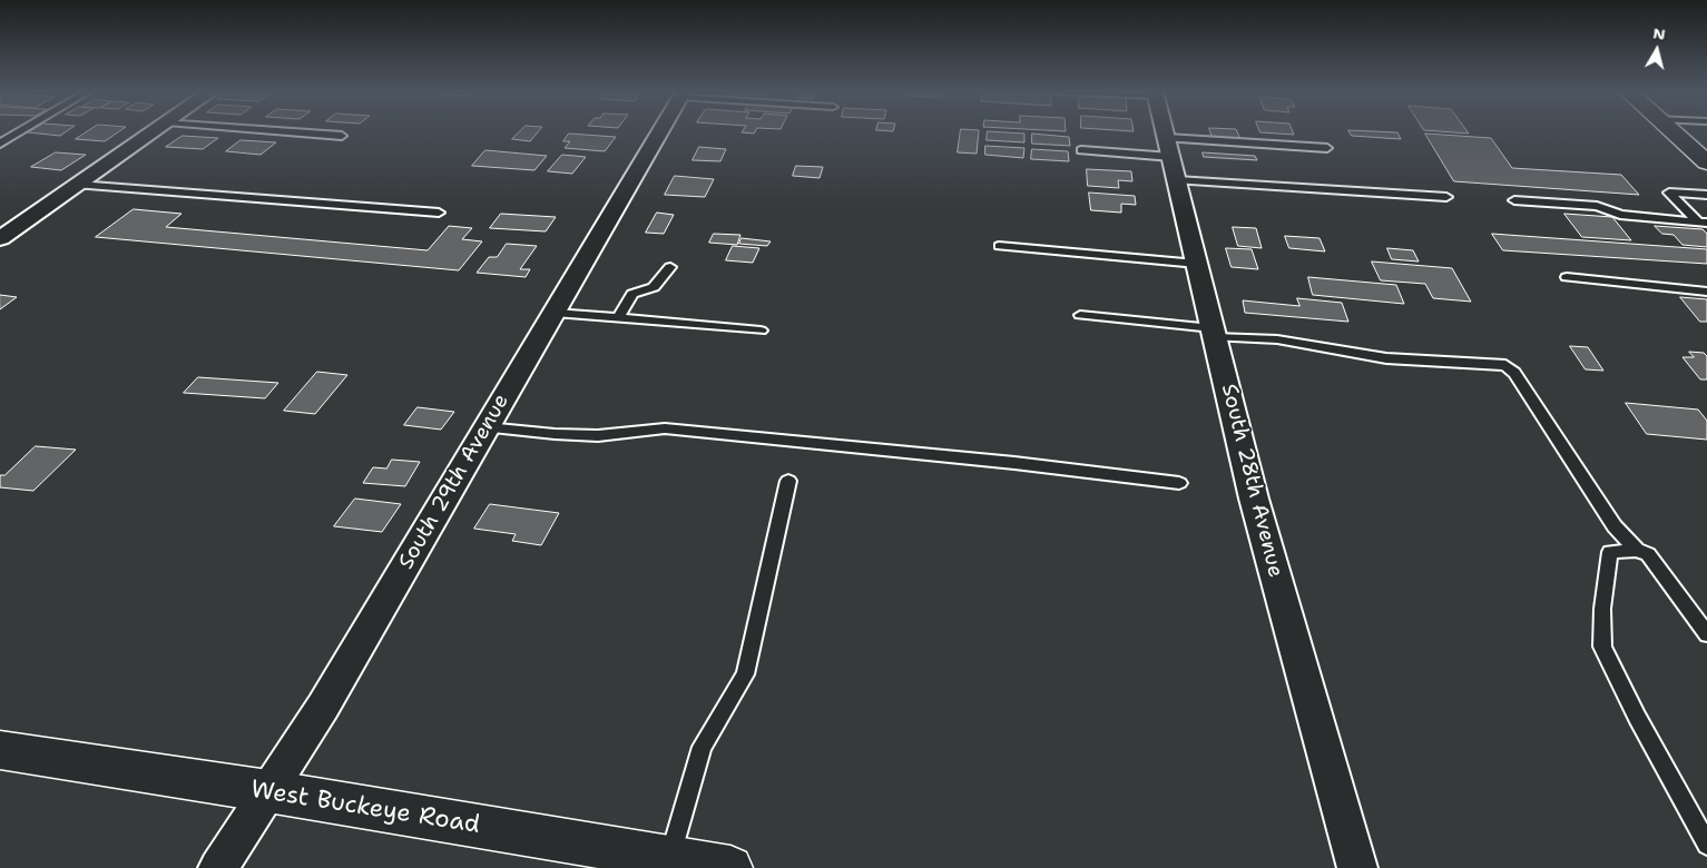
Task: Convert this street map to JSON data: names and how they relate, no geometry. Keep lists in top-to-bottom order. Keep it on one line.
{"streets":{"main road":["West Buckeye Road"],"street":["South 28th Avenue","South 29th Avenue"]},"crossings":[["South 29th Avenue","West Buckeye Road"]],"north":"top"}
